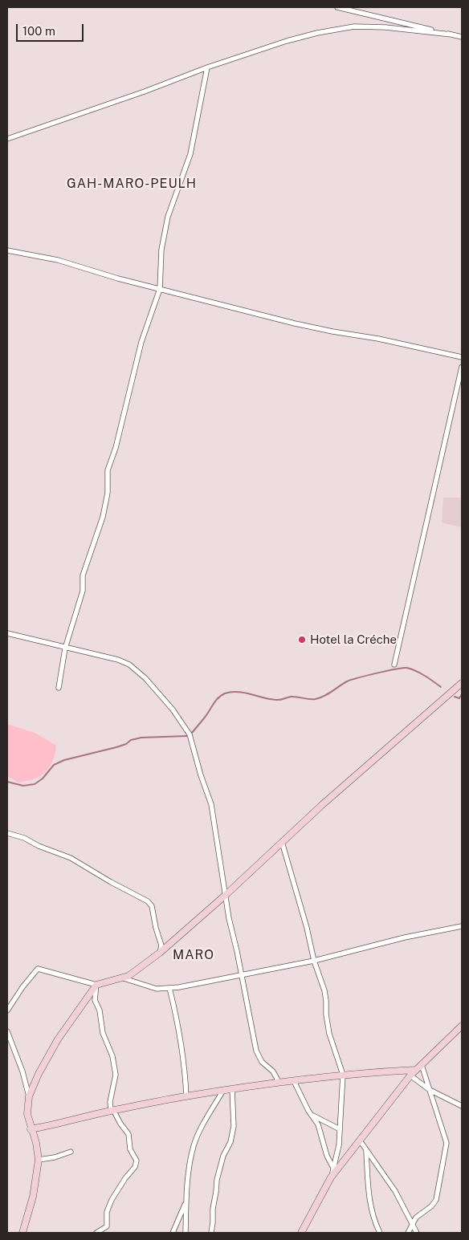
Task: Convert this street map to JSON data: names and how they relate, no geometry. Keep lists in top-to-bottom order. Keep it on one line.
{"districts":["GAH-MARO-PEULH","MARO"],"places":["Hotel la Créche"],"scale_bar":"100 m"}
